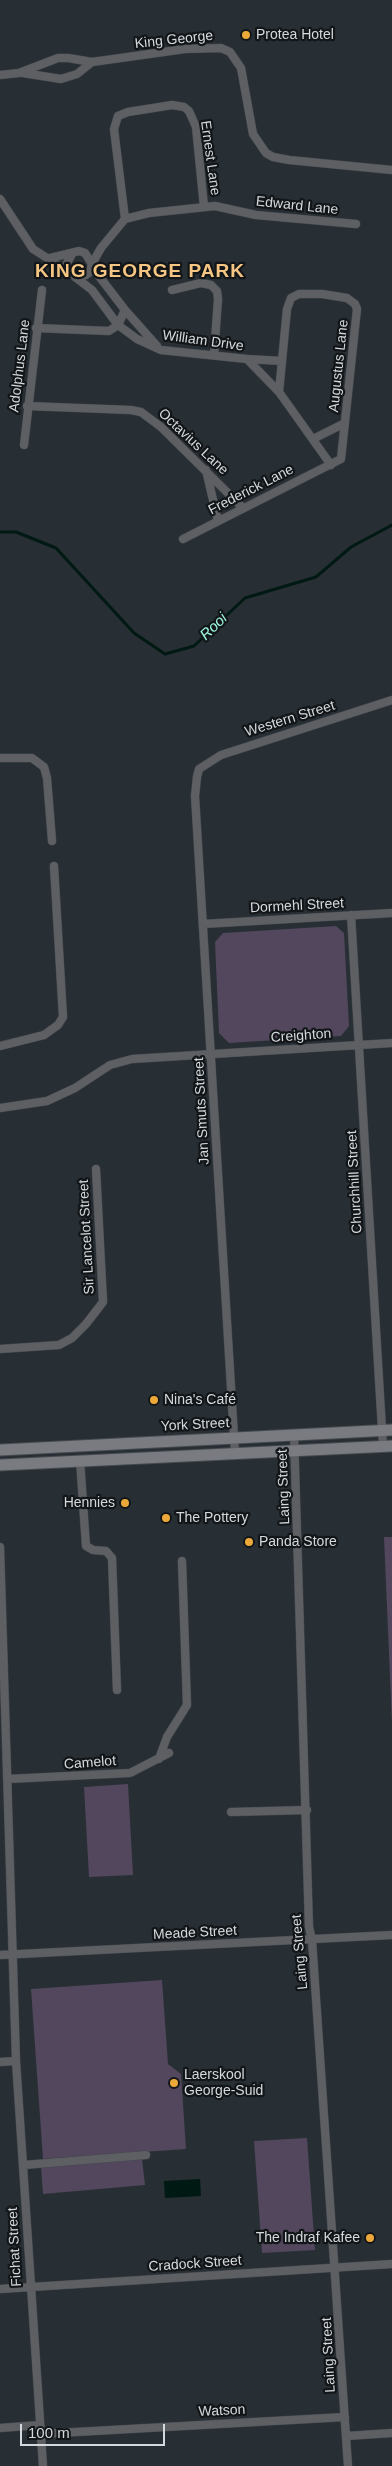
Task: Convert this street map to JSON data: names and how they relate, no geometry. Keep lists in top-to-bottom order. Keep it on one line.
{"streets":{"main road":["York Street"],"street":["King George","Ernest Lane","Edward Lane","William Drive","Adolphus Lane","Augustus Lane","Octavius Lane","Frederick Lane","Western Street","Dormehl Street","Creighton","Jan Smuts Street","Churchhill Street","Sir Lancelot Street","Laing Street","Camelot","Meade Street","Fichat Street","Cradock Street","Watson"]},"crossings":[["Ernest Lane","Edward Lane"],["William Drive","Augustus Lane"],["William Drive","Frederick Lane"],["Adolphus Lane","Octavius Lane"],["Augustus Lane","Frederick Lane"],["Octavius Lane","Frederick Lane"],["Western Street","Jan Smuts Street"],["Dormehl Street","Jan Smuts Street"],["Dormehl Street","Churchhill Street"],["Creighton","Jan Smuts Street"],["Creighton","Churchhill Street"],["Jan Smuts Street","York Street"],["Churchhill Street","York Street"],["York Street","Laing Street"],["Laing Street","Meade Street"],["Laing Street","Cradock Street"],["Laing Street","Watson"],["Camelot","Fichat Street"],["Meade Street","Fichat Street"],["Fichat Street","Cradock Street"],["Fichat Street","Watson"]],"districts":["KING GEORGE PARK"],"water":["Rooi"],"places":["Protea Hotel","Nina's Café","Hennies","The Pottery","Panda Store","Laerskool George-Suid","The Indraf Kafee"],"scale_bar":"100 m"}
